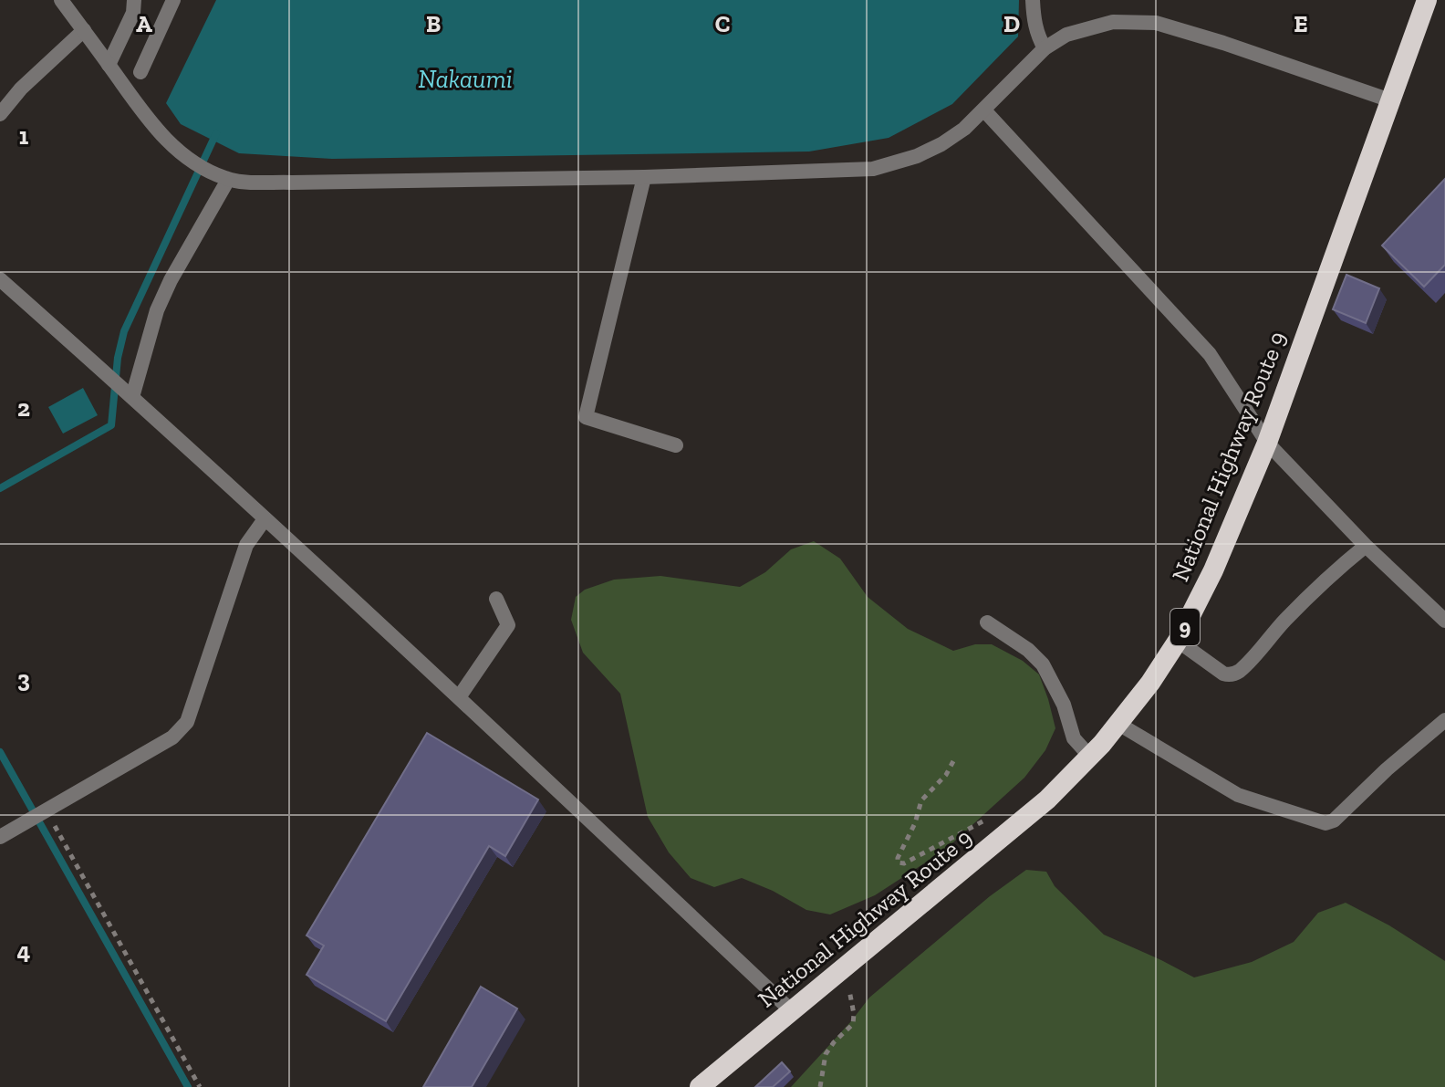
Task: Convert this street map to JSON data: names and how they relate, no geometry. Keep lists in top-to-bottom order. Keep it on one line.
{"streets":{"highway":["National Highway Route 9","9"]},"water":["Nakaumi"],"grid":{"columns":["A","B","C","D","E"],"rows":["1","2","3","4"]}}
